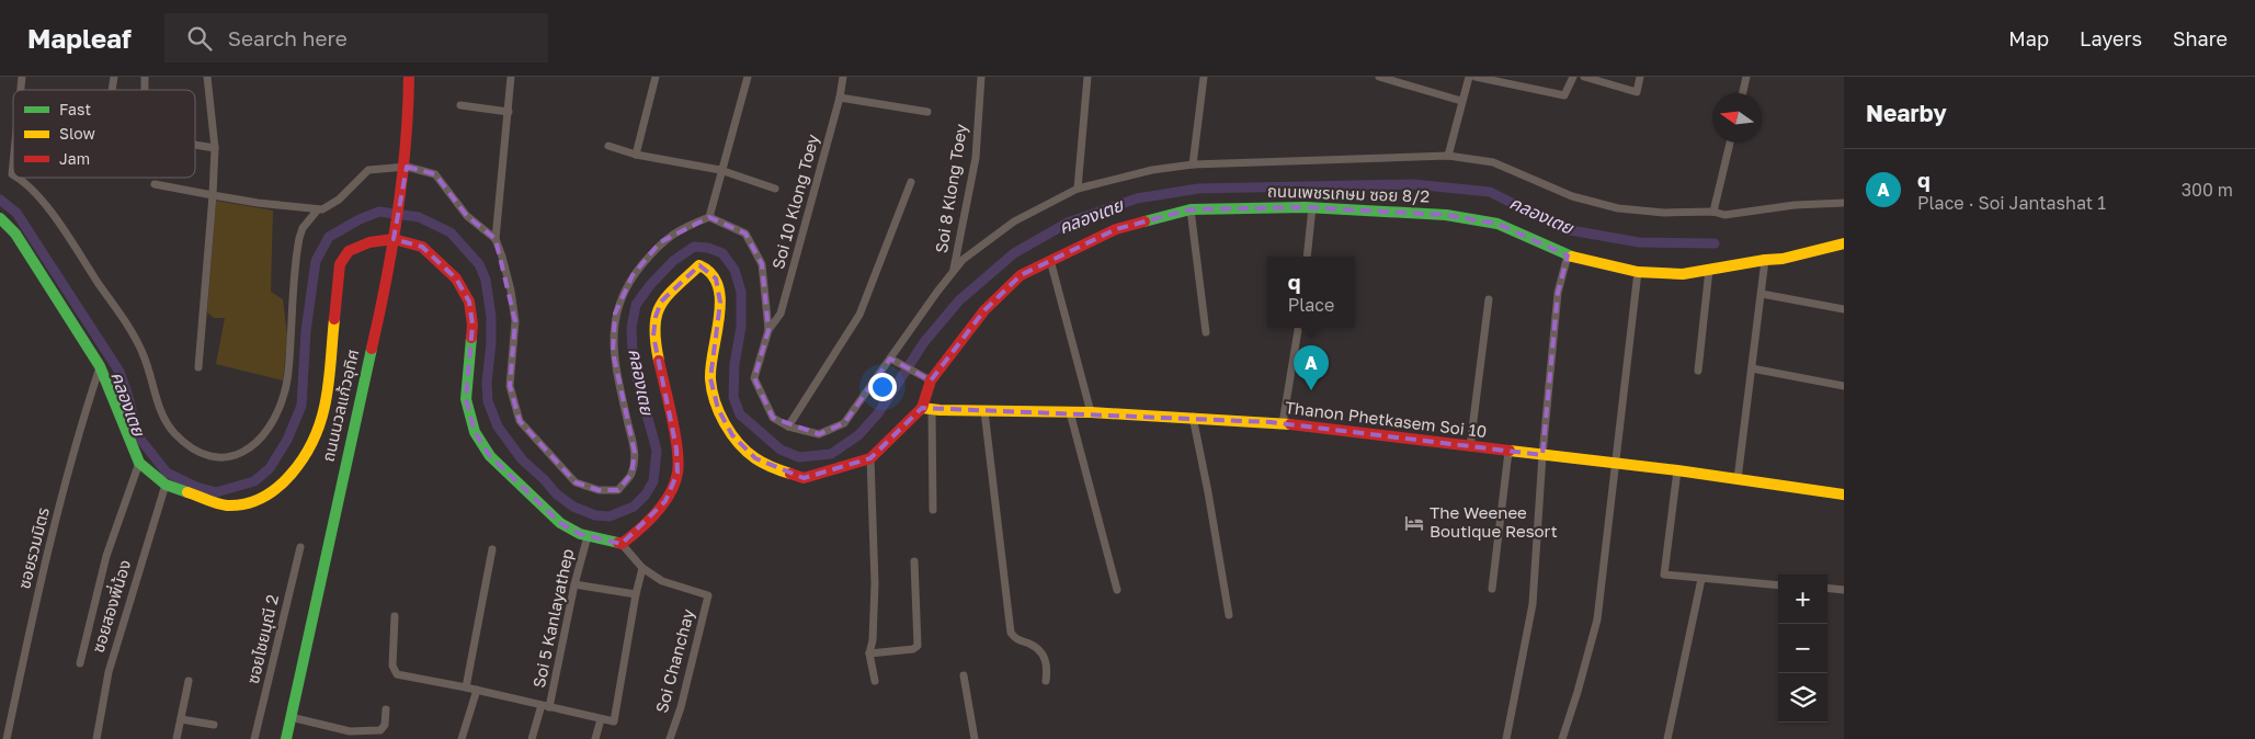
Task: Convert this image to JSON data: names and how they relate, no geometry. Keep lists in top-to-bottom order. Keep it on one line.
{"streets":{"street":["Soi 8 Klong Toey","ถนนเพชรเกษม ซอย 8/2","Soi 10 Klong Toey","ถนนนวลแก้วอุทิศ","Thanon Phetkasem Soi 10","ซอยรวมมิตร","ซอยสองพี่น้อง","Soi 5 Kanlayathep","ซอยไชยมุณี 2","Soi Chanchay"]},"crossings":[["ถนนเพชรเกษม ซอย 8/2","Thanon Phetkasem Soi 10"]],"water":["คลองเตย"],"places":{"hotel":["The Weenee Boutique Resort"]},"legend":["Fast","Slow","Jam"],"north":"left","page":{"header":"Mapleaf","search":"Search here","nav":["Map","Layers","Share"],"heading":"Nearby","list":[{"mark":"A","name":"q","note":"Place · Soi Jantashat 1","value":"300 m"}],"popup":["q","Place"],"pins":"A","map_buttons":["+","−"]}}
